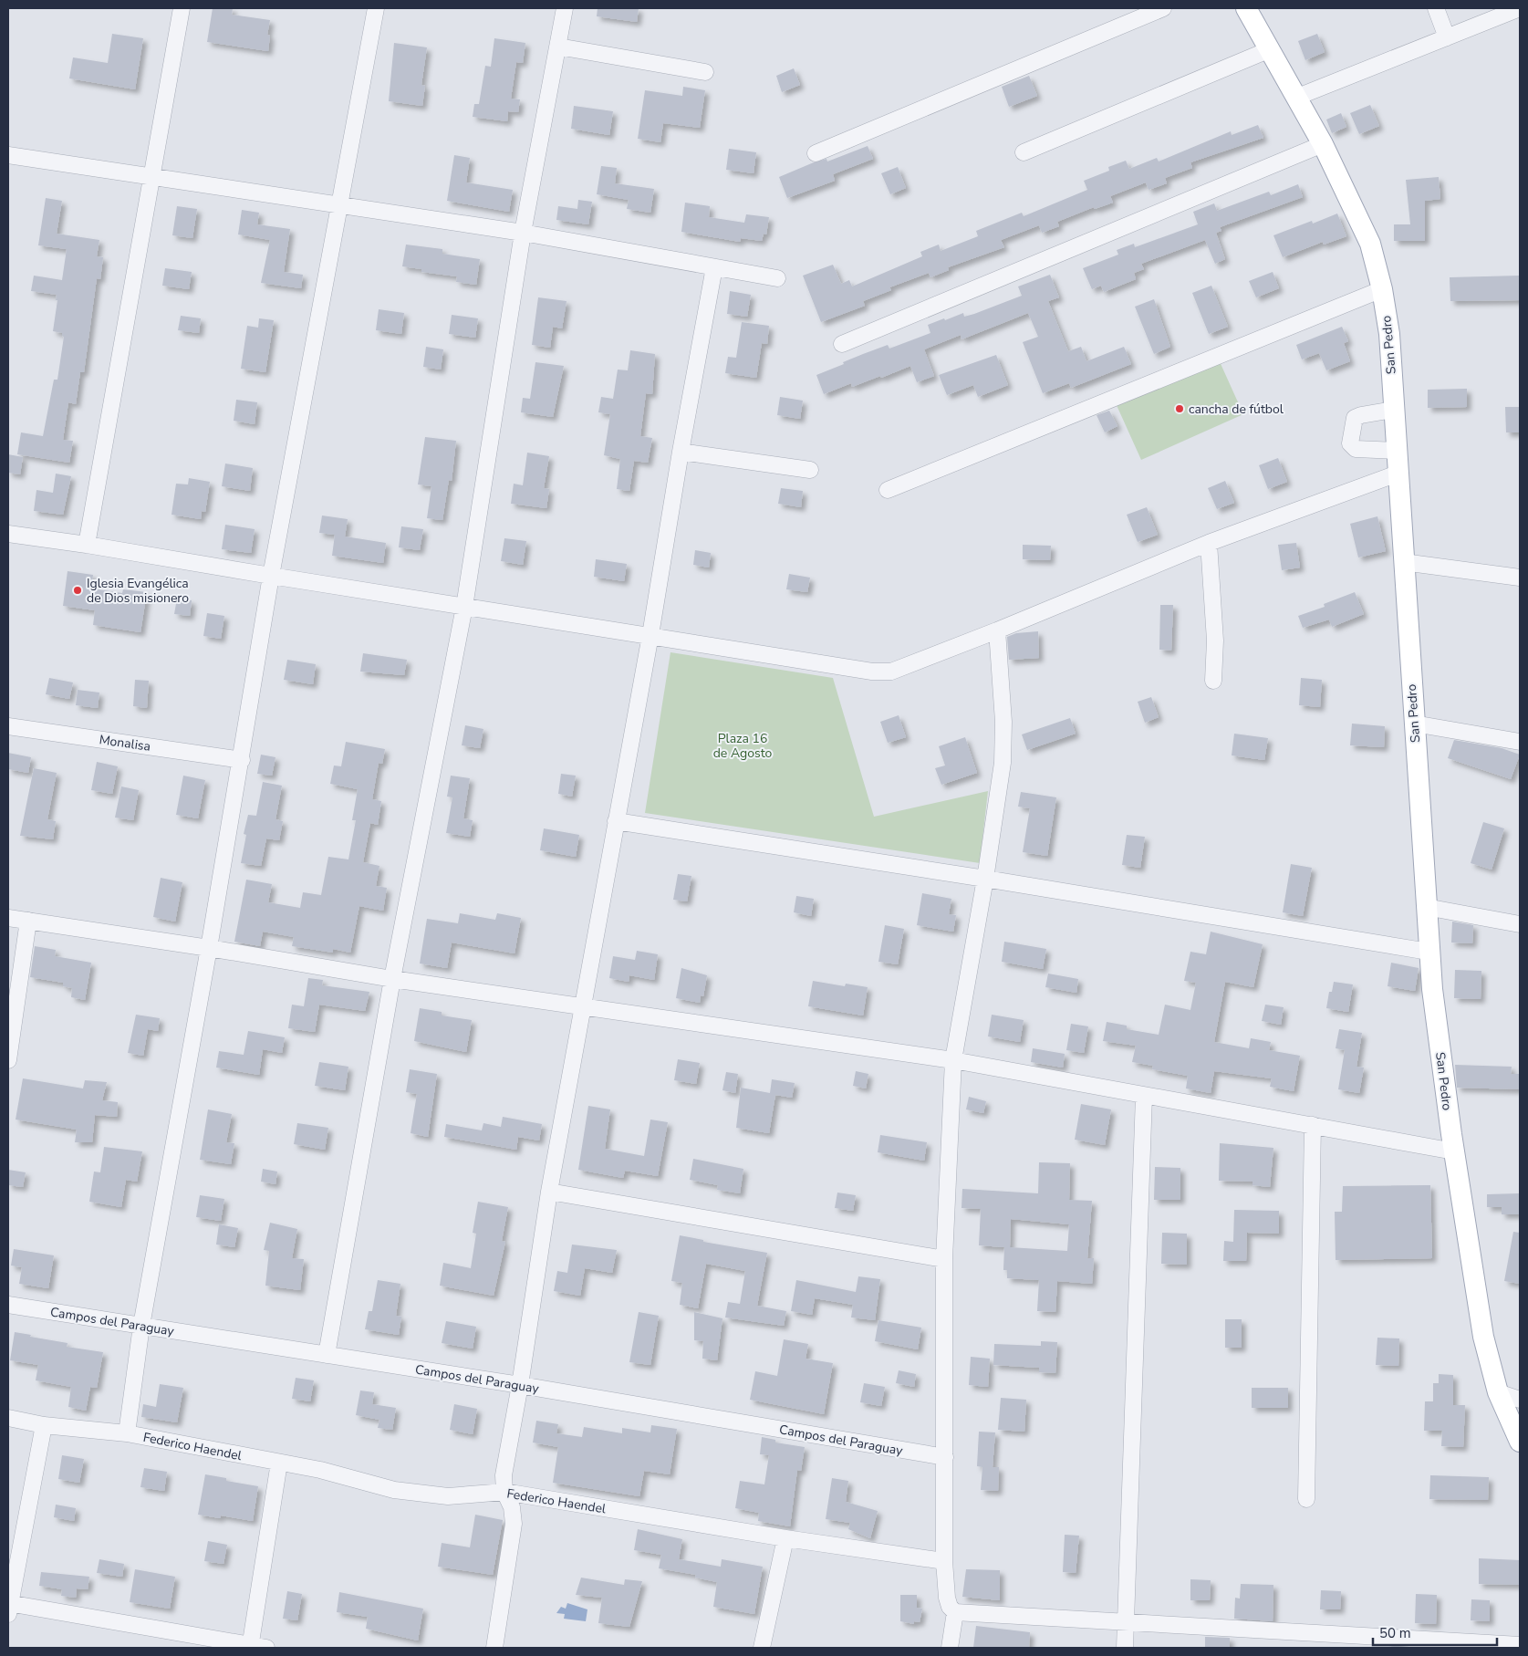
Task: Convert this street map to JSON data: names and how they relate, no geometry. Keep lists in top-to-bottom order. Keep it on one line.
{"streets":{"main road":["San Pedro"],"street":["Monalisa","Campos del Paraguay","Federico Haendel"]},"parks":["Plaza 16 de Agosto"],"places":["cancha de fútbol","Iglesia Evangélica de Dios misionero"],"scale_bar":"50 m"}
